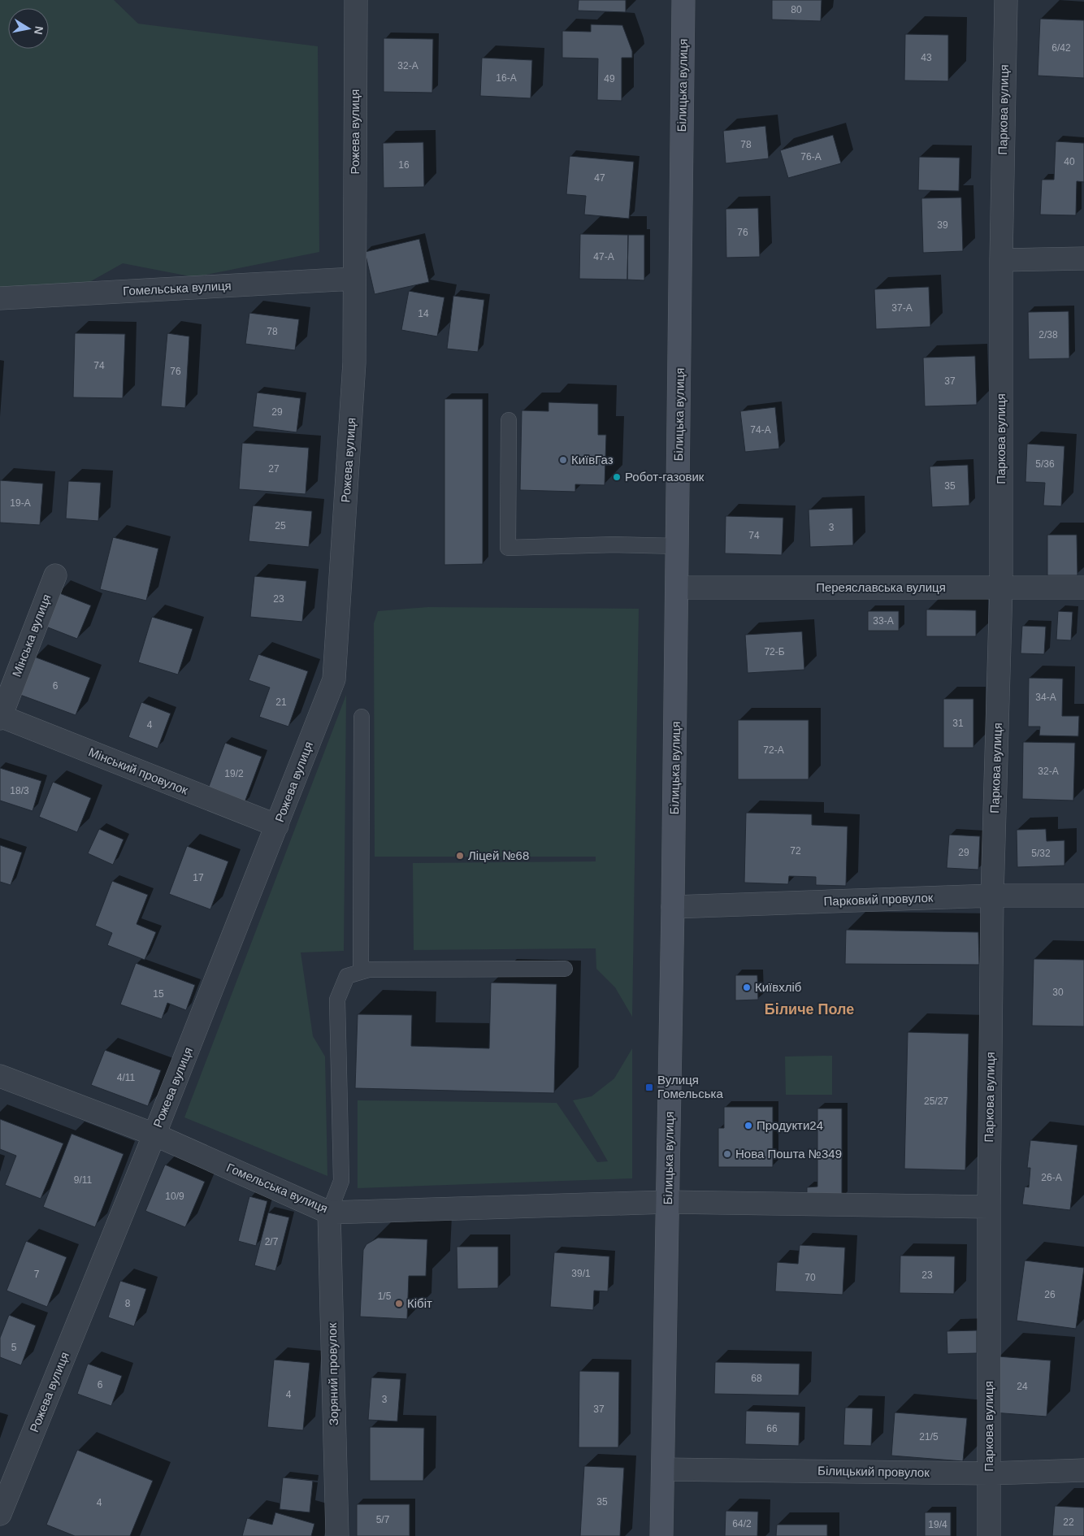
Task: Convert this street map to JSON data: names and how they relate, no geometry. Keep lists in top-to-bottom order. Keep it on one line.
{"streets":{"main road":["Білицька вулиця"],"street":["Паркова вулиця","Рожева вулиця","Гомельська вулиця","Переяславська вулиця","Мінська вулиця","Мінський провулок","Парковий провулок","Зоряний провулок","Білицький провулок"]},"crossings":[["Білицька вулиця","Гомельська вулиця"],["Білицька вулиця","Переяславська вулиця"],["Білицька вулиця","Парковий провулок"],["Білицька вулиця","Білицький провулок"],["Паркова вулиця","Гомельська вулиця"],["Паркова вулиця","Переяславська вулиця"],["Паркова вулиця","Парковий провулок"],["Паркова вулиця","Білицький провулок"],["Рожева вулиця","Гомельська вулиця"],["Рожева вулиця","Мінський провулок"],["Гомельська вулиця","Зоряний провулок"],["Мінська вулиця","Мінський провулок"]],"districts":["Біличе Поле"],"places":{"other":["КиївГаз","Робот-газовик","Ліцей №68","Київхліб","Продукти24","Нова Пошта №349","Кібіт"],"transit":["Вулиця Гомельська"]},"house_numbers":["80","6/42","43","32-А","16-А","49","78","76-А","40","16","47","39","76","47-А","37-А","14","78","2/38","74","76","37","29","74-А","5/36","27","35","19-А","25","3","74","23","33-А","72-Б","6","34-А","21","31","4","72-А","32-А","19/2","18/3","72","29","5/32","17","30","15","4/11","25/27","26-А","9/11","10/9","2/7","39/1","7","23","70","26","1/5","8","5","68","6","24","4","3","37","66","21/5","35","4","5/7","22","64/2","19/4"],"north":"right"}
